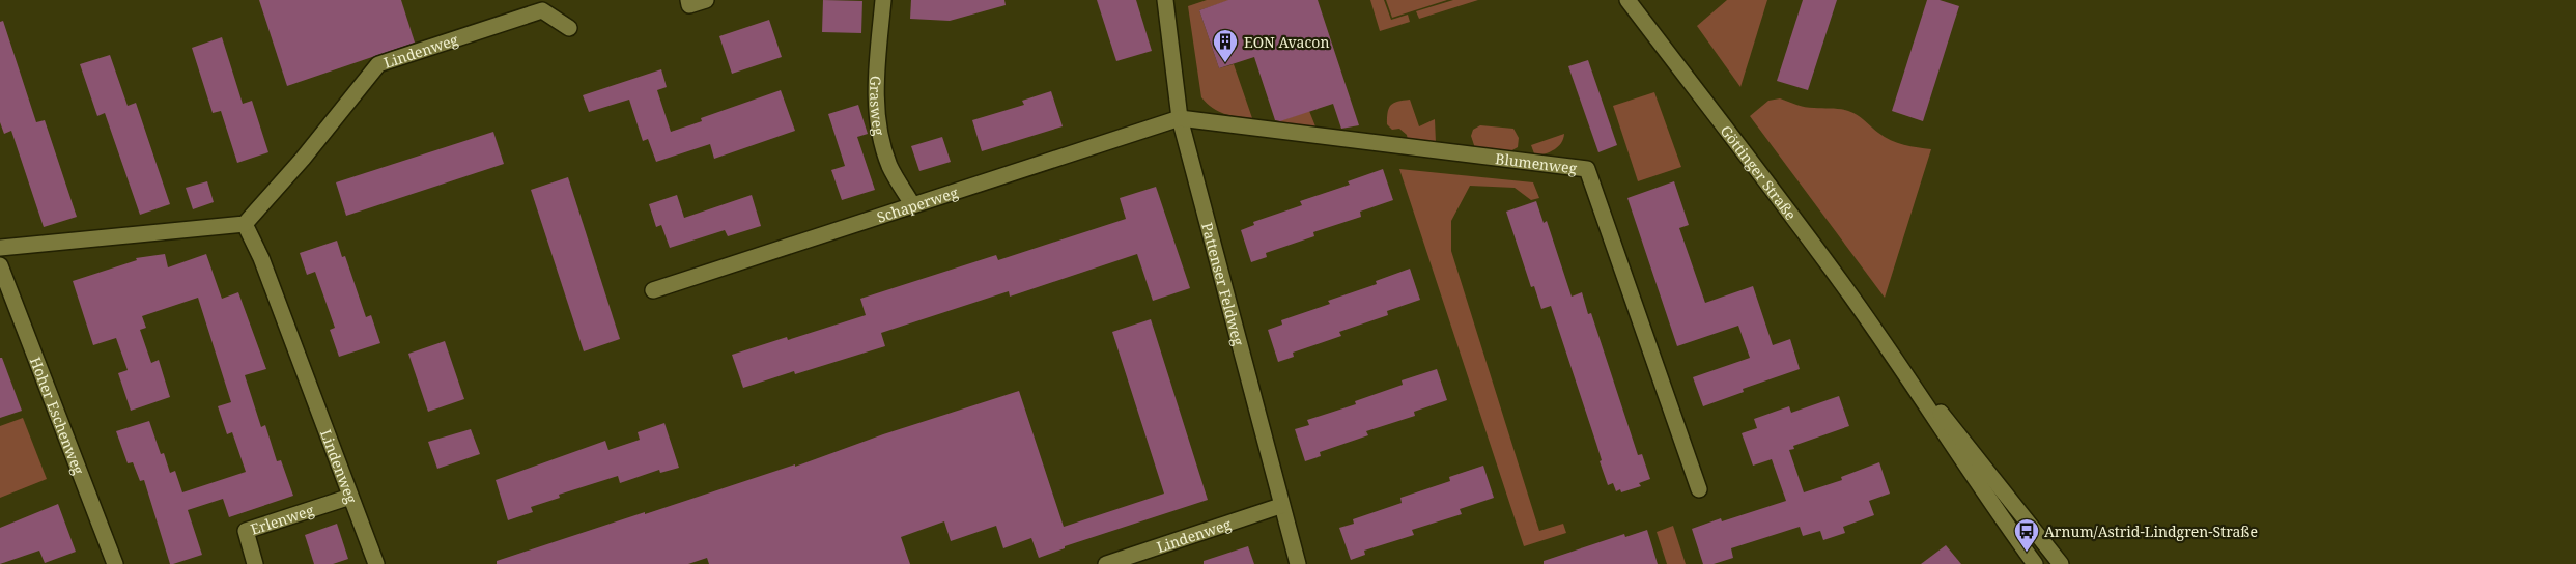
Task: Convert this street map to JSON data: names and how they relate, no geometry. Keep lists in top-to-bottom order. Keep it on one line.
{"streets":{"street":["Lindenweg","Grasweg","Blumenweg","Göttinger Straße","Schaperweg","Pattenser Feldweg","Hoher Eschenweg","Erlenweg"]},"crossings":[["Lindenweg","Pattenser Feldweg"],["Lindenweg","Erlenweg"],["Grasweg","Schaperweg"],["Blumenweg","Schaperweg"],["Blumenweg","Pattenser Feldweg"],["Schaperweg","Pattenser Feldweg"]],"places":{"building":["EON Avacon"],"bus stop":["Arnum/Astrid-Lindgren-Straße"]}}
